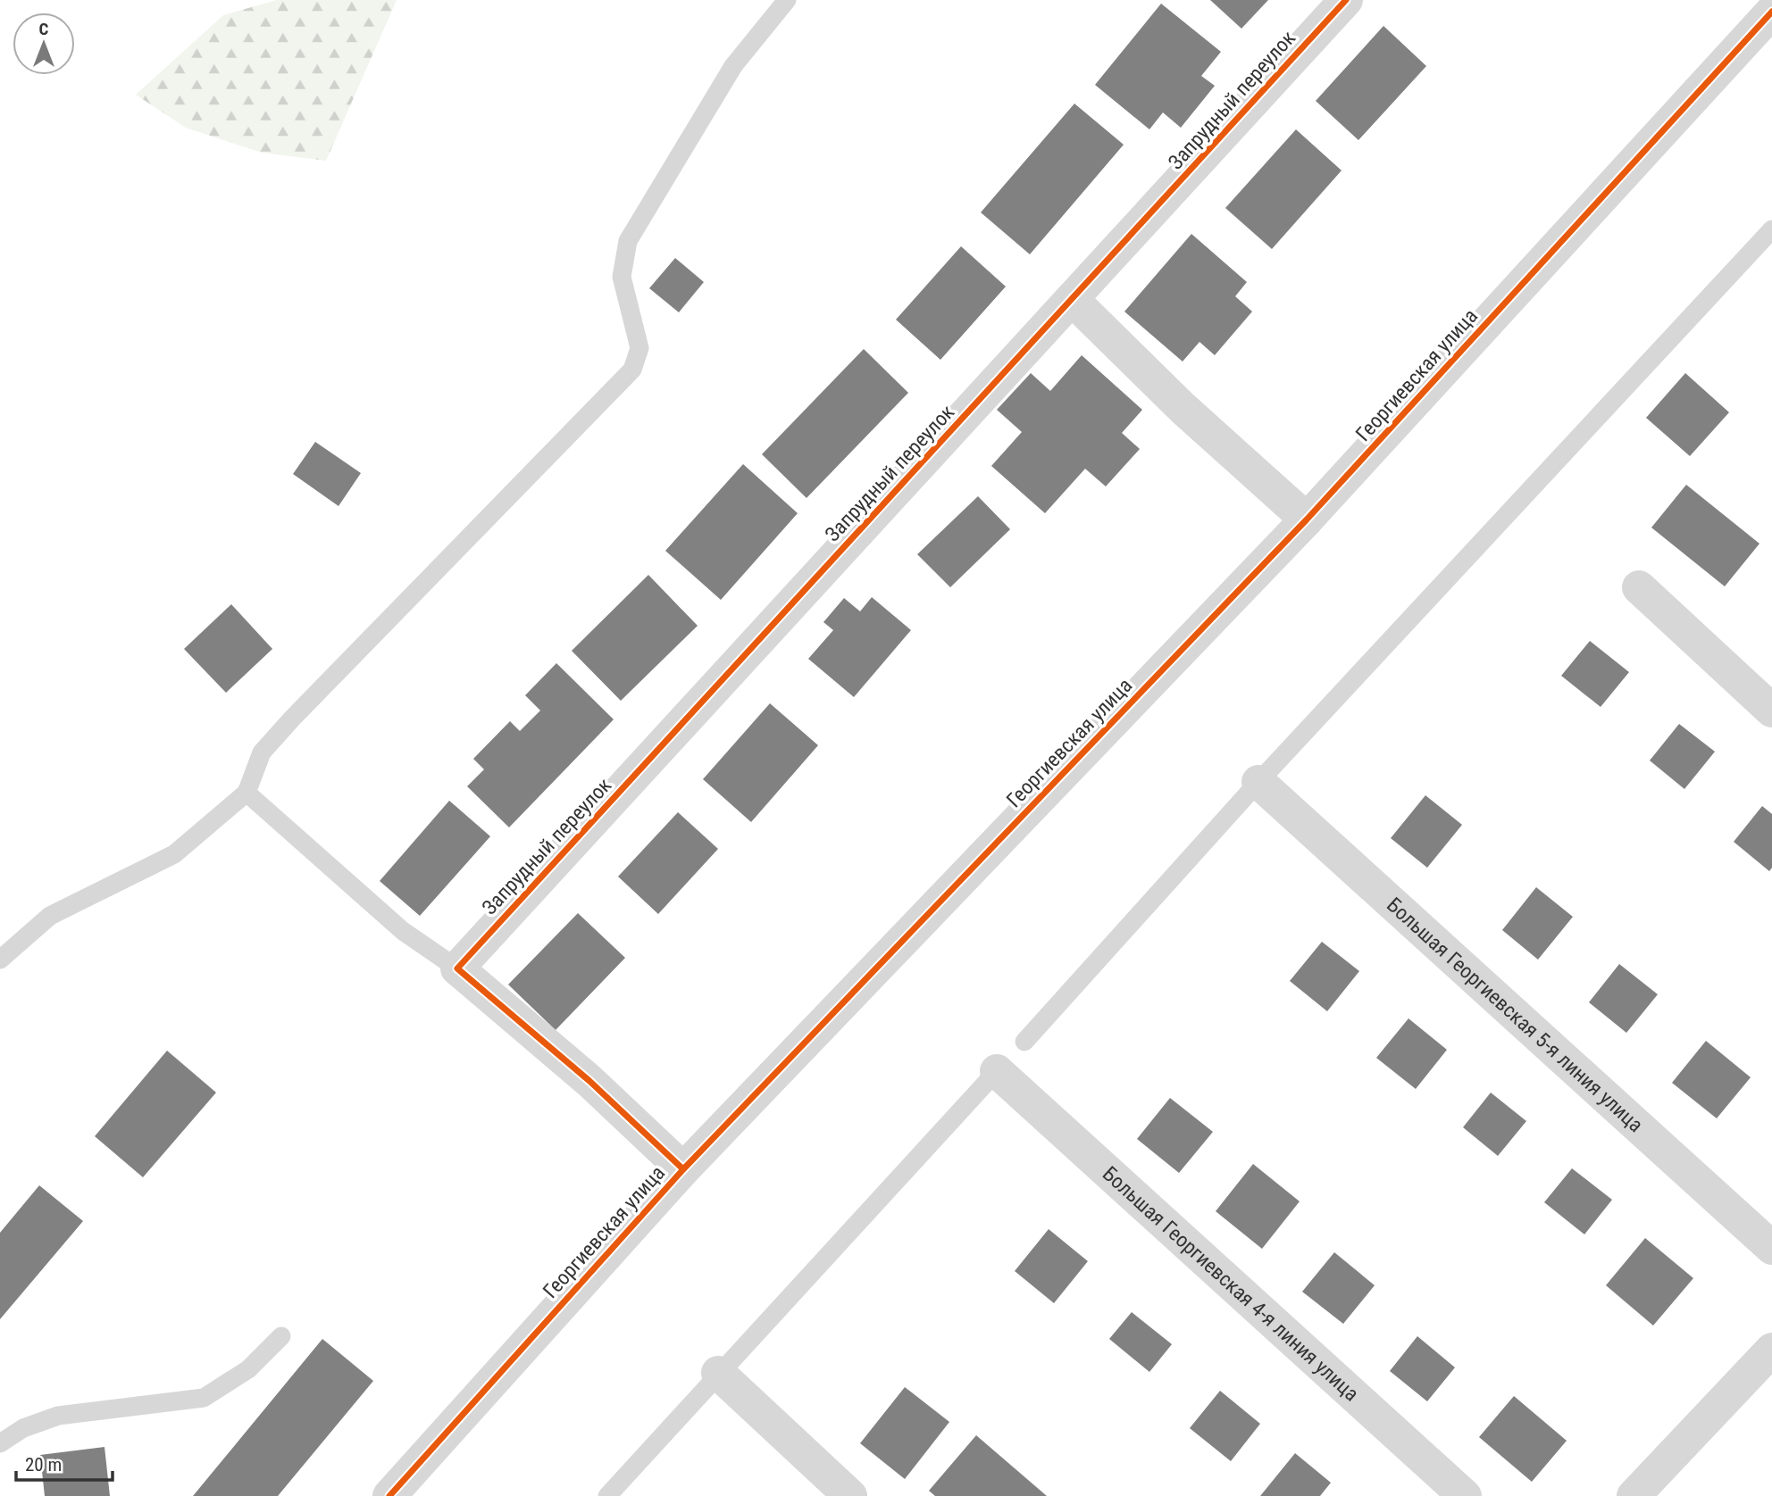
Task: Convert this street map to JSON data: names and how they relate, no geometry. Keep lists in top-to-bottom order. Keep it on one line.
{"streets":{"street":["Запрудный переулок","Георгиевская улица","Большая Георгиевская 5-я линия улица","Большая Георгиевская 4-я линия улица"]},"scale_bar":"20 m","north":"top"}
